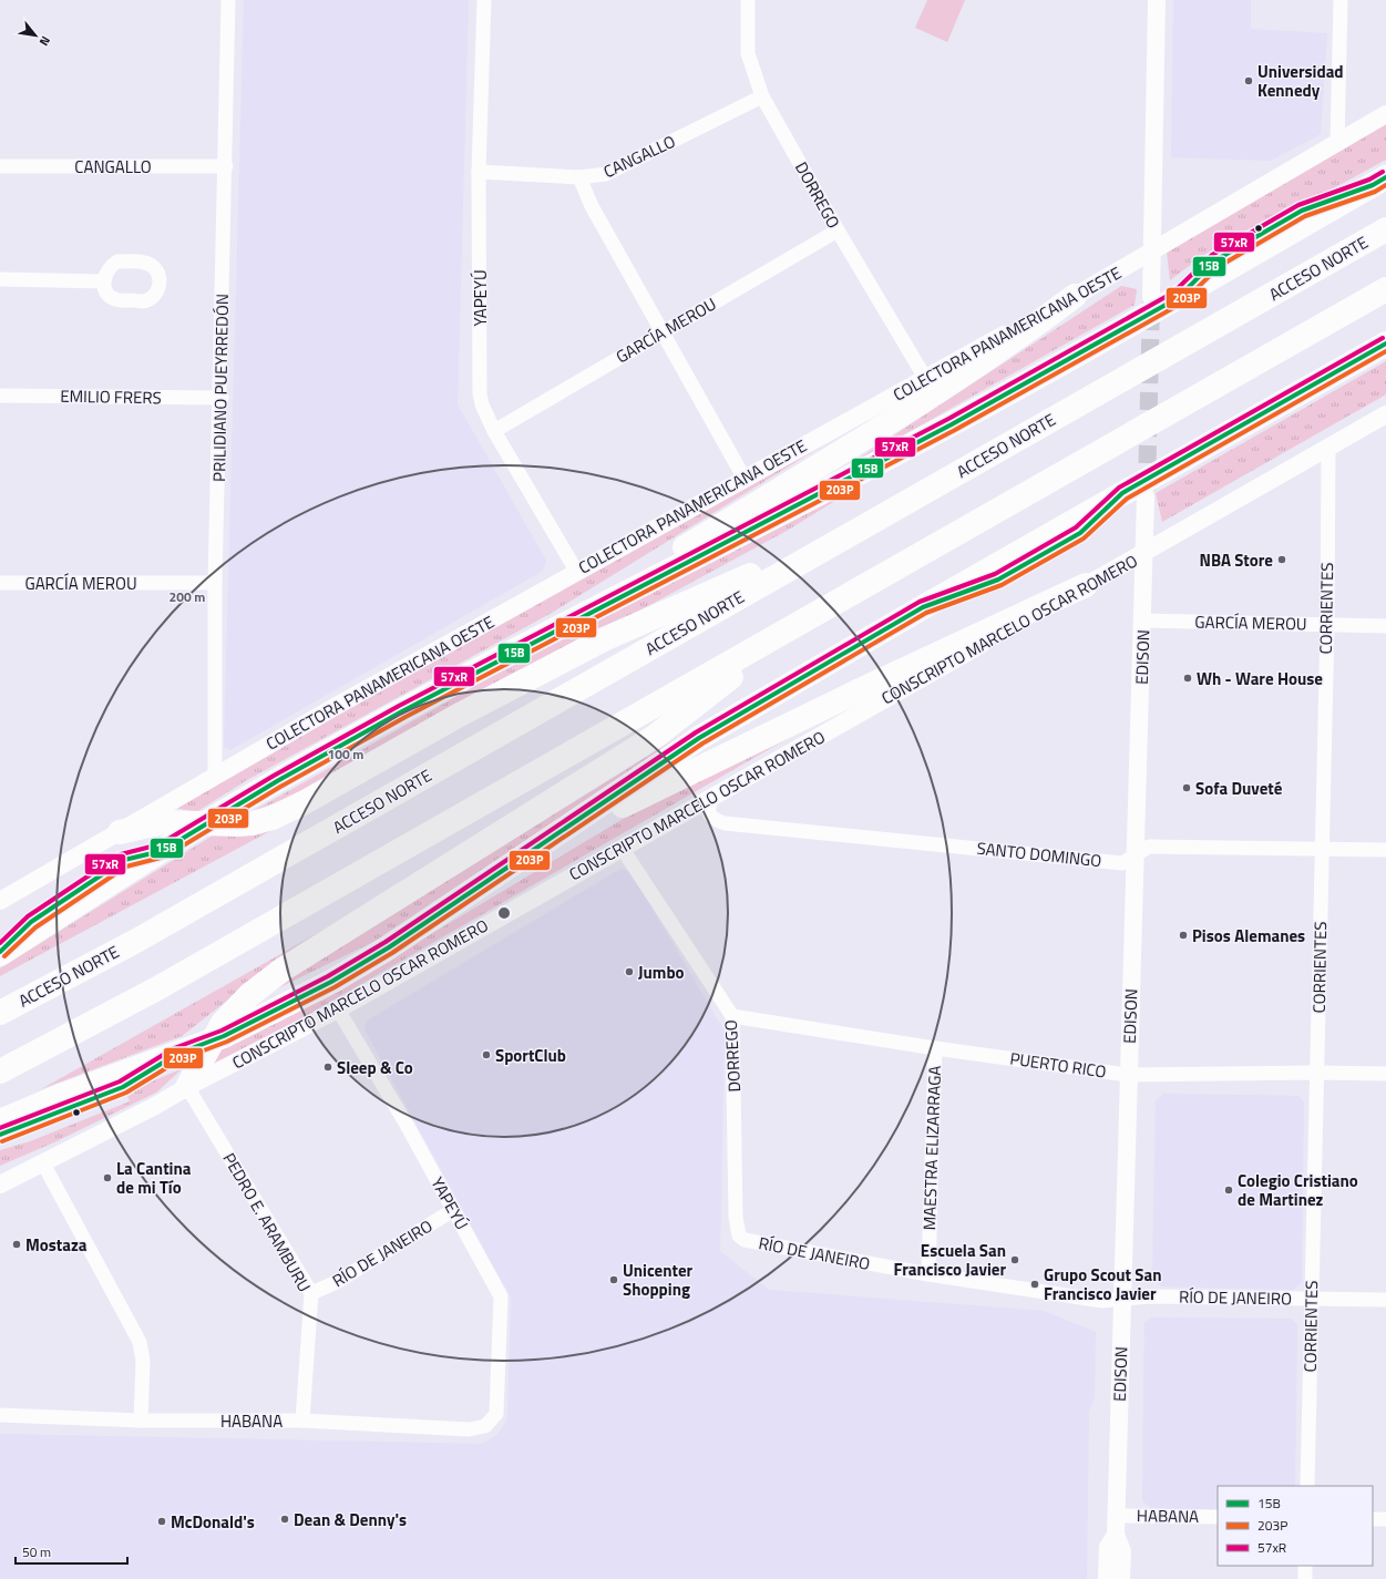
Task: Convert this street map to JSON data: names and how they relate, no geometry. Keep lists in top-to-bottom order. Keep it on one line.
{"streets":{"highway":["ACCESO NORTE"],"street":["CANGALLO","DORREGO","YAPEYÚ","GARCÍA MEROU","COLECTORA PANAMERICANA OESTE","PRILIDIANO PUEYRREDÓN","EMILIO FRERS","CORRIENTES","CONSCRIPTO MARCELO OSCAR ROMERO","EDISON","SANTO DOMINGO","PUERTO RICO","MAESTRA ELIZARRAGA","PEDRO E. ARAMBURU","RÍO DE JANEIRO","HABANA"]},"crossings":[["CANGALLO","DORREGO"],["CANGALLO","YAPEYÚ"],["CANGALLO","PRILIDIANO PUEYRREDÓN"],["DORREGO","GARCÍA MEROU"],["DORREGO","COLECTORA PANAMERICANA OESTE"],["DORREGO","CONSCRIPTO MARCELO OSCAR ROMERO"],["DORREGO","PUERTO RICO"],["DORREGO","RÍO DE JANEIRO"],["YAPEYÚ","GARCÍA MEROU"],["YAPEYÚ","COLECTORA PANAMERICANA OESTE"],["YAPEYÚ","CONSCRIPTO MARCELO OSCAR ROMERO"],["YAPEYÚ","RÍO DE JANEIRO"],["YAPEYÚ","HABANA"],["GARCÍA MEROU","PRILIDIANO PUEYRREDÓN"],["GARCÍA MEROU","CORRIENTES"],["GARCÍA MEROU","EDISON"],["COLECTORA PANAMERICANA OESTE","PRILIDIANO PUEYRREDÓN"],["PRILIDIANO PUEYRREDÓN","EMILIO FRERS"],["CORRIENTES","CONSCRIPTO MARCELO OSCAR ROMERO"],["CORRIENTES","SANTO DOMINGO"],["CORRIENTES","PUERTO RICO"],["CORRIENTES","RÍO DE JANEIRO"],["CONSCRIPTO MARCELO OSCAR ROMERO","EDISON"],["CONSCRIPTO MARCELO OSCAR ROMERO","SANTO DOMINGO"],["CONSCRIPTO MARCELO OSCAR ROMERO","PEDRO E. ARAMBURU"],["EDISON","SANTO DOMINGO"],["EDISON","PUERTO RICO"],["EDISON","RÍO DE JANEIRO"],["EDISON","HABANA"],["PUERTO RICO","MAESTRA ELIZARRAGA"],["MAESTRA ELIZARRAGA","RÍO DE JANEIRO"],["PEDRO E. ARAMBURU","RÍO DE JANEIRO"],["PEDRO E. ARAMBURU","HABANA"]],"places":["Universidad Kennedy","NBA Store","Wh - Ware House","Sofa Duveté","Pisos Alemanes","Jumbo","SportClub","Sleep & Co","La Cantina de mi Tío","Colegio Cristiano de Martinez","Mostaza","Escuela San Francisco Javier","Unicenter Shopping","Grupo Scout San Francisco Javier","Dean & Denny's","McDonald's"],"lines":["transit line 57xR","transit line 15B","transit line 203P"],"legend":["15B","203P","57xR"],"scale_bar":"50 m","north":"bottom right","rings":["200 m","100 m"]}
